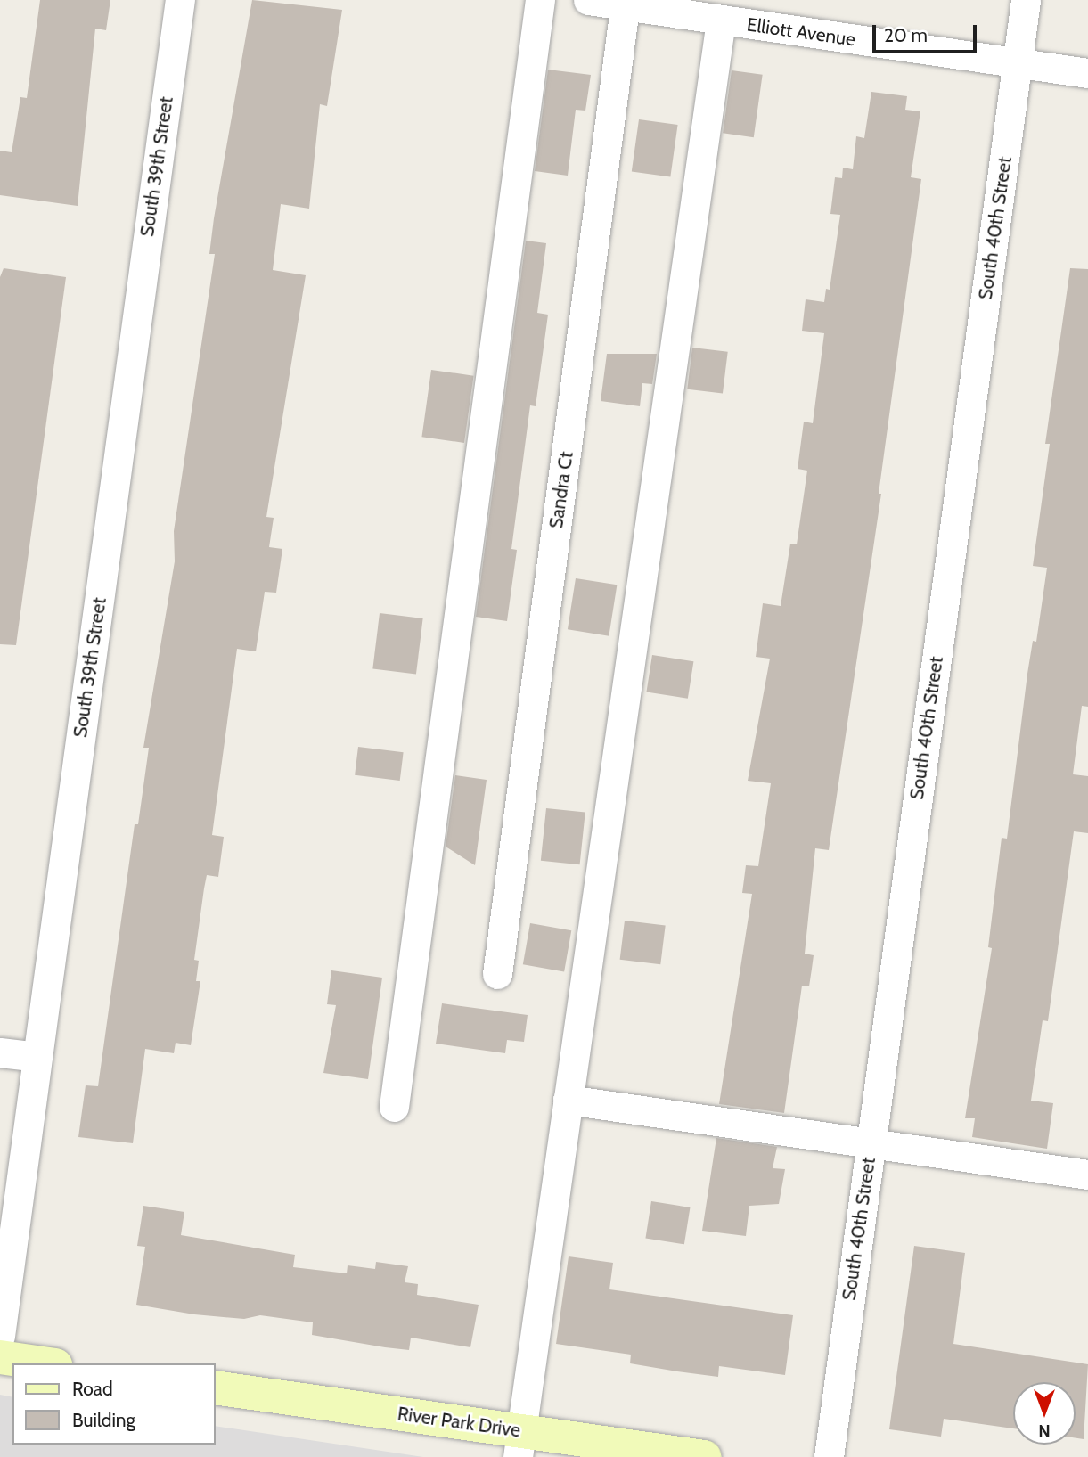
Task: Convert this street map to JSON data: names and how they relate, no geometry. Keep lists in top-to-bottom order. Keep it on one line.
{"streets":{"street":["Elliott Avenue","South 39th Street","South 40th Street","Sandra Ct","River Park Drive"]},"crossings":[["Elliott Avenue","South 40th Street"],["Elliott Avenue","Sandra Ct"]],"legend":["Road","Building"],"scale_bar":"20 m","north":"bottom"}
